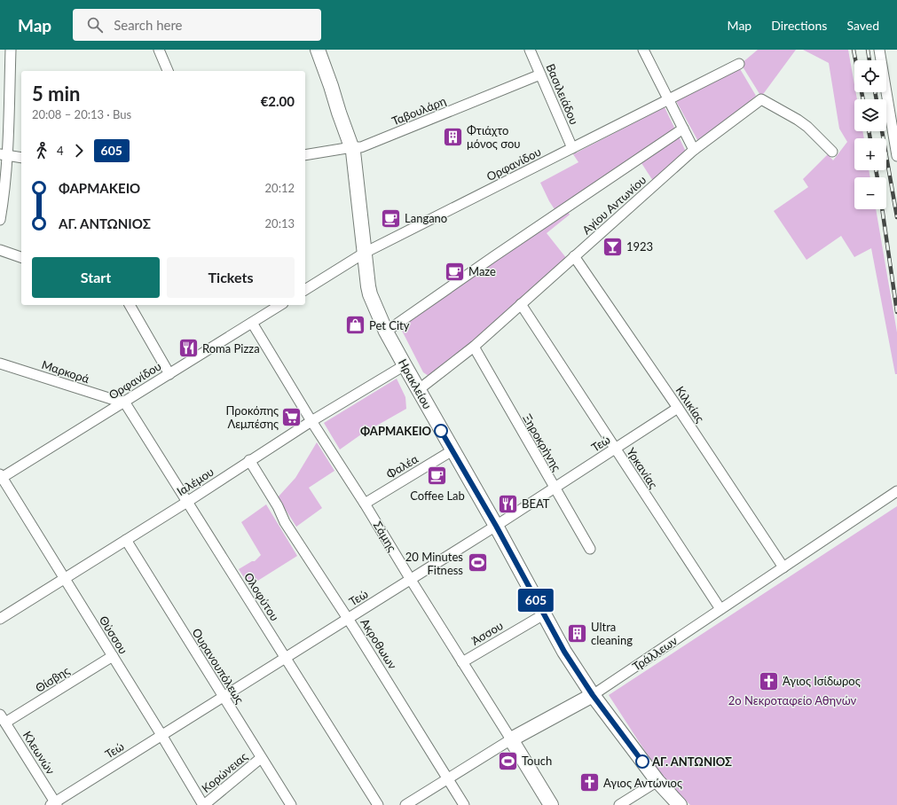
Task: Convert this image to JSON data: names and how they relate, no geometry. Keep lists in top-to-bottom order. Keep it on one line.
{"streets":{"main road":["Ηρακλείου","Σάμης","Τράλλεων"],"street":["Βασιλειάδου","Ταβουλάρη","Ορφανίδου","Αγίου Αντωνίου","Μαρκορά","Κιλικίας","Ξηροκρήνης","Τεώ","Φαλέα","Υρκανίας","Ιαλέμου","Ολοφύτου","Άσσου","Θύσσου","Ακροθωων","Ουρανουπόλεως","Θίσβης","Κλεωνών","Κορώνειας"]},"crossings":[["Βασιλειάδου","Ταβουλάρη"],["Βασιλειάδου","Ορφανίδου"],["Ταβουλάρη","Ηρακλείου"],["Ορφανίδου","Μαρκορά"],["Ορφανίδου","Ηρακλείου"],["Ορφανίδου","Σάμης"],["Ορφανίδου","Ολοφύτου"],["Ορφανίδου","Θύσσου"],["Αγίου Αντωνίου","Ηρακλείου"],["Αγίου Αντωνίου","Κιλικίας"],["Αγίου Αντωνίου","Ξηροκρήνης"],["Αγίου Αντωνίου","Υρκανίας"],["Μαρκορά","Ολοφύτου"],["Ηρακλείου","Τεώ"],["Ηρακλείου","Φαλέα"],["Ηρακλείου","Ιαλέμου"],["Ηρακλείου","Άσσου"],["Ηρακλείου","Τράλλεων"],["Κιλικίας","Τεώ"],["Κιλικίας","Τράλλεων"],["Ξηροκρήνης","Τεώ"],["Τεώ","Υρκανίας"],["Τεώ","Σάμης"],["Τεώ","Ολοφύτου"],["Τεώ","Θύσσου"],["Τεώ","Ακροθωων"],["Τεώ","Ουρανουπόλεως"],["Τεώ","Κλεωνών"],["Φαλέα","Σάμης"],["Υρκανίας","Τράλλεων"],["Ιαλέμου","Σάμης"],["Ιαλέμου","Ολοφύτου"],["Ιαλέμου","Θύσσου"],["Ιαλέμου","Ακροθωων"],["Ιαλέμου","Ουρανουπόλεως"],["Σάμης","Άσσου"],["Σάμης","Τράλλεων"],["Θύσσου","Θίσβης"],["Θύσσου","Κορώνειας"],["Ακροθωων","Τράλλεων"],["Ουρανουπόλεως","Κορώνειας"],["Θίσβης","Κλεωνών"]],"parks":["2ο Νεκροταφείο Αθηνών"],"places":{"building":["Φτιάχτο μόνος σου","Ultra cleaning"],"cafe":["Langano","Maze","Coffee Lab"],"bar":["1923"],"shop":["Pet City"],"restaurant":["Roma Pizza","ΒΕΑΤ"],"supermarket":["Προκόπης Λεμπέσης"],"other":["ΦΑΡΜΑΚΕΙΟ","ΑΓ. ΑΝΤΩΝΙΟΣ"],"sports":["20 Μinutes Fitness","Touch"],"church":["Άγιος Ισίδωρος","Αγιος Αντώνιος"]},"lines":["bus line 605"],"page":{"header":"Map","search":"Search here","nav":["Map","Directions","Saved"],"on_map":"605","map_buttons":["+","−"],"heading":["5 min","20:08 – 20:13 · Bus","€2.00"],"legs":["4","605"],"list":[{"name":"ΦΑΡΜΑΚΕΙΟ","value":"20:12"},{"name":"ΑΓ. ΑΝΤΩΝΙΟΣ","value":"20:13"}],"buttons":["Start","Tickets"]}}
